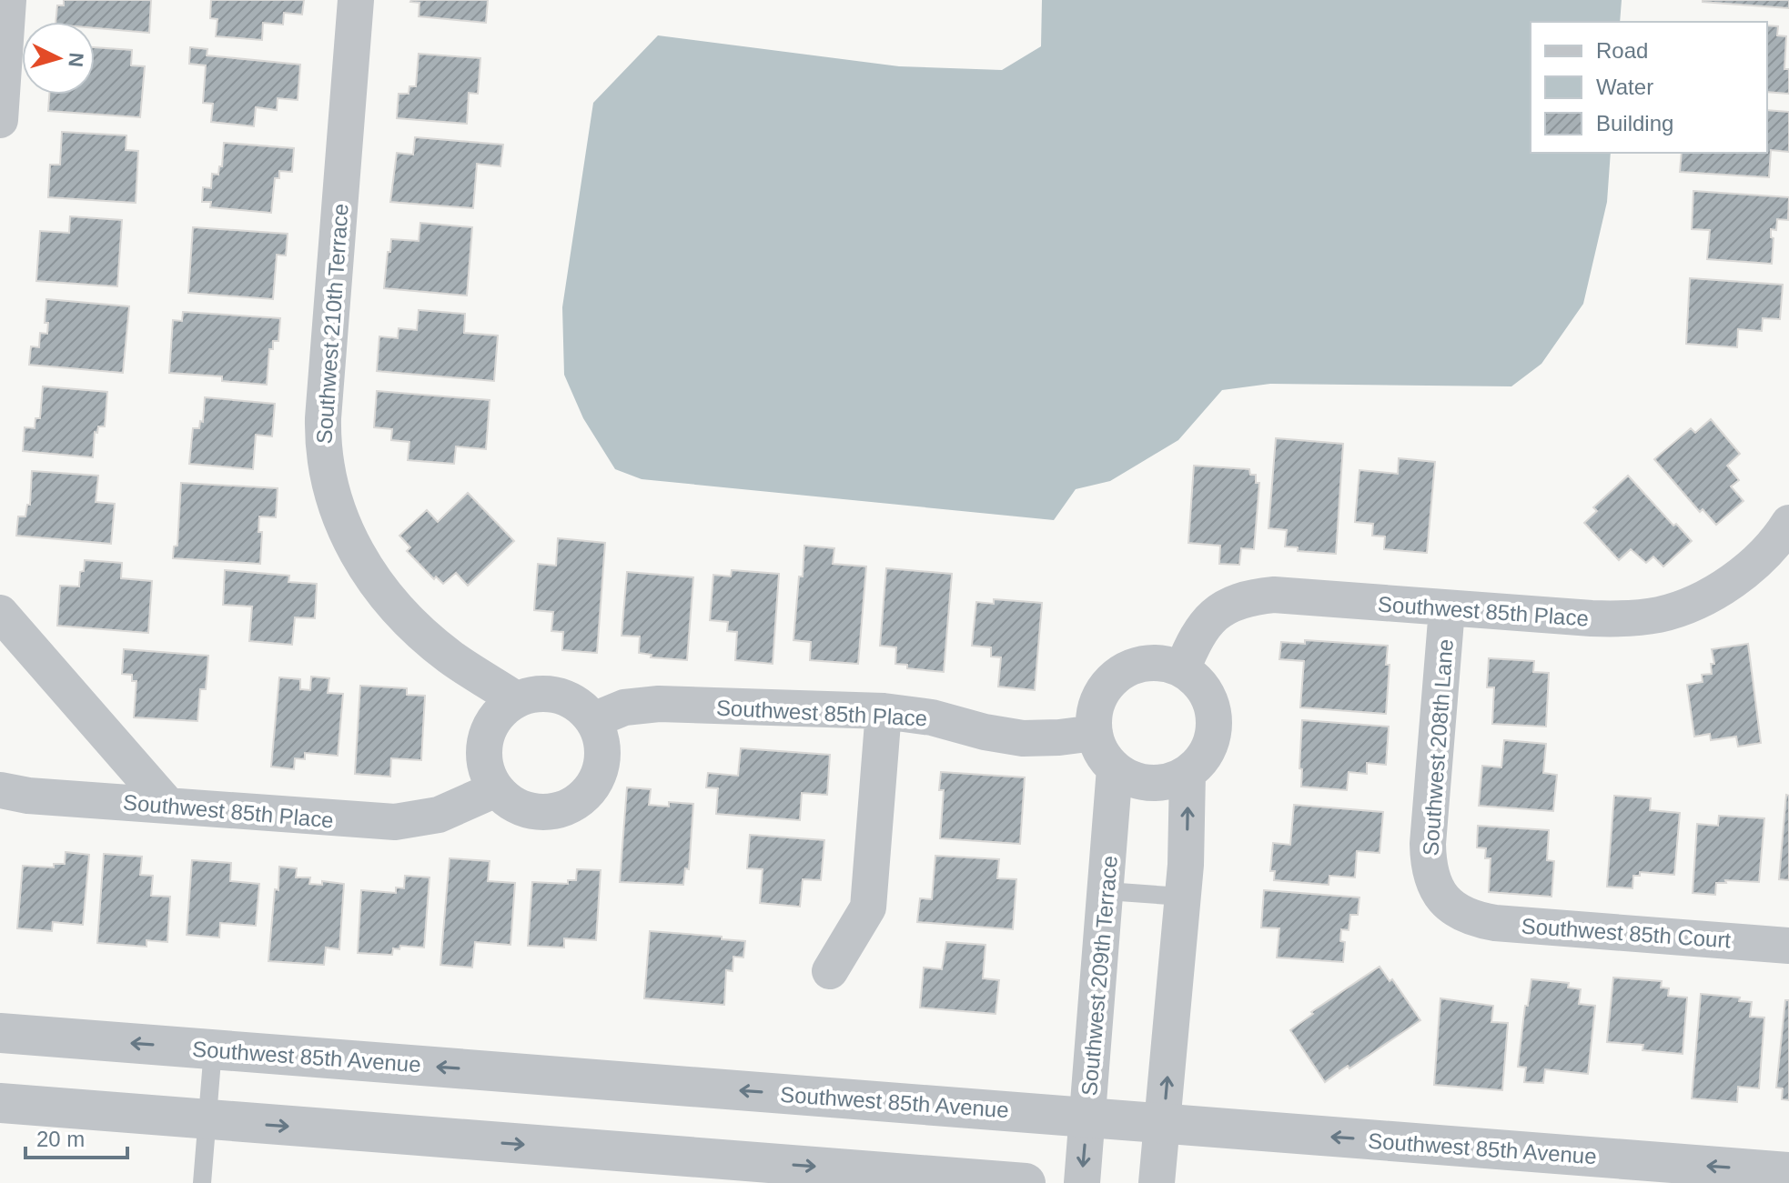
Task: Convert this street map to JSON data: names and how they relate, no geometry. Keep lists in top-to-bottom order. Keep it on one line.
{"streets":{"street":["Southwest 210th Terrace","Southwest 85th Place","Southwest 208th Lane","Southwest 85th Court","Southwest 209th Terrace","Southwest 85th Avenue"]},"crossings":[["Southwest 210th Terrace","Southwest 85th Place"],["Southwest 85th Place","Southwest 208th Lane"],["Southwest 85th Place","Southwest 209th Terrace"],["Southwest 208th Lane","Southwest 85th Court"],["Southwest 209th Terrace","Southwest 85th Avenue"]],"legend":["Road","Water","Building"],"scale_bar":"20 m","north":"right"}
